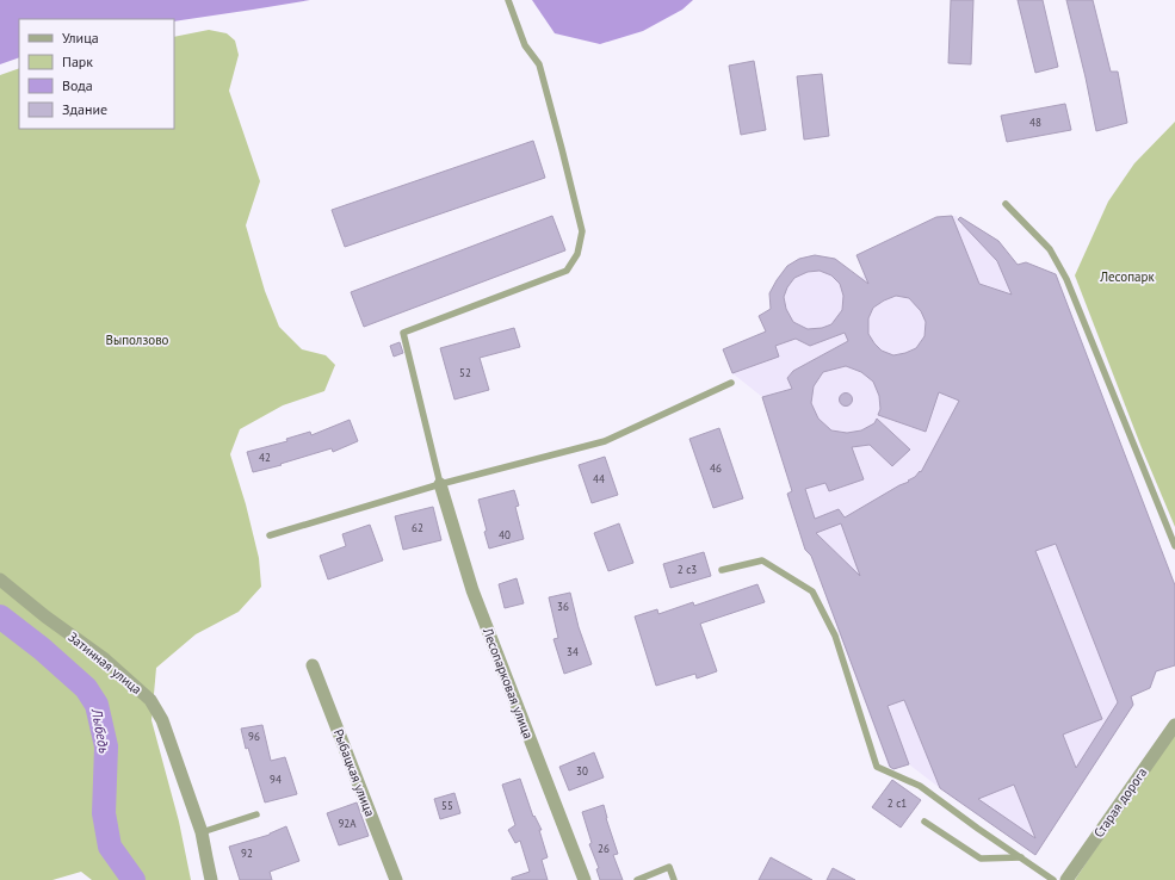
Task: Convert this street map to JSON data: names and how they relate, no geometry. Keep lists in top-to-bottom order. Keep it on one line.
{"streets":{"street":["Затинная улица","Лесопарковая улица","Рыбацкая улица","Старая дорога"]},"water":["Лыбедь"],"parks":["Лесопарк","Выползово"],"house_numbers":["48","52","42","46","44","62","40","2 с3","36","34","96","30","94","2 с1","55","92А","26","92"],"legend":["Улица","Парк","Вода","Здание"]}
